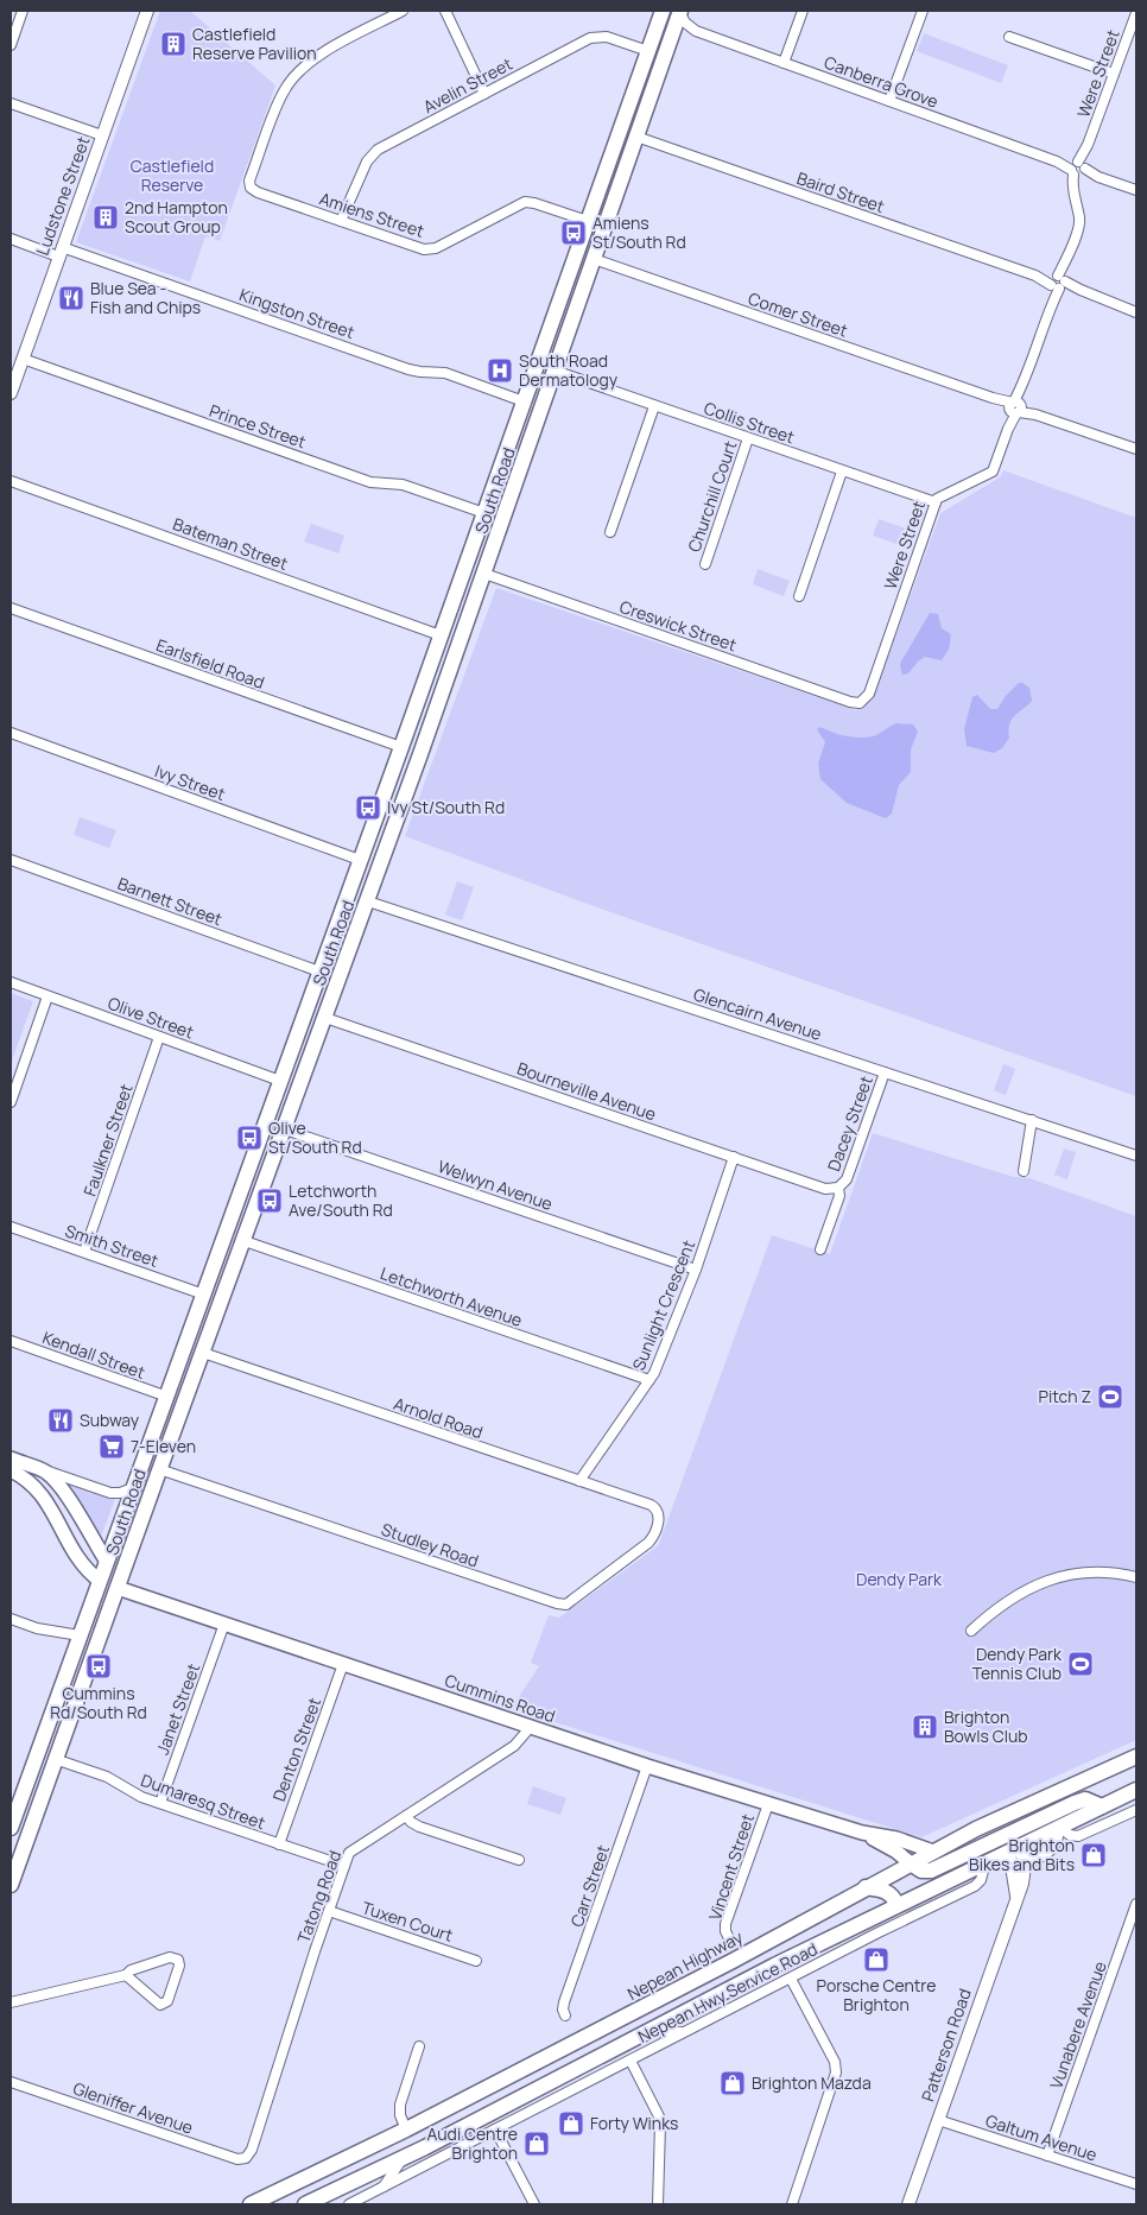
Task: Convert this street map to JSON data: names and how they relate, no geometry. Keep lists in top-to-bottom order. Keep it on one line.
{"streets":{"main road":["South Road","Cummins Road","Nepean Highway"],"street":["Were Street","Canberra Grove","Avelin Street","Baird Street","Ludstone Street","Amiens Street","Kingston Street","Comer Street","Collis Street","Prince Street","Churchill Court","Bateman Street","Creswick Street","Earlsfield Road","Ivy Street","Barnett Street","Glencairn Avenue","Olive Street","Bourneville Avenue","Dacey Street","Faulkner Street","Welwyn Avenue","Smith Street","Letchworth Avenue","Sunlight Crescent","Kendall Street","Arnold Road","Studley Road","Janet Street","Denton Street","Dumaresq Street","Vincent Street","Carr Street","Tatong Road","Tuxen Court","Nepean Hwy Service Road","Vunabere Avenue","Patterson Road","Gleniffer Avenue","Galtum Avenue"]},"crossings":[["Were Street","Canberra Grove"],["Were Street","Baird Street"],["Were Street","Comer Street"],["Were Street","Collis Street"],["Were Street","Creswick Street"],["Canberra Grove","South Road"],["Avelin Street","Amiens Street"],["Avelin Street","South Road"],["Baird Street","South Road"],["Ludstone Street","Kingston Street"],["Ludstone Street","Prince Street"],["Amiens Street","South Road"],["Kingston Street","South Road"],["Comer Street","South Road"],["Collis Street","South Road"],["Collis Street","Churchill Court"],["Prince Street","South Road"],["South Road","Bateman Street"],["South Road","Creswick Street"],["South Road","Earlsfield Road"],["South Road","Ivy Street"],["South Road","Barnett Street"],["South Road","Glencairn Avenue"],["South Road","Olive Street"],["South Road","Bourneville Avenue"],["South Road","Welwyn Avenue"],["South Road","Smith Street"],["South Road","Letchworth Avenue"],["South Road","Kendall Street"],["South Road","Arnold Road"],["South Road","Studley Road"],["South Road","Cummins Road"],["South Road","Dumaresq Street"],["Glencairn Avenue","Dacey Street"],["Olive Street","Faulkner Street"],["Bourneville Avenue","Dacey Street"],["Bourneville Avenue","Sunlight Crescent"],["Faulkner Street","Smith Street"],["Welwyn Avenue","Sunlight Crescent"],["Letchworth Avenue","Sunlight Crescent"],["Sunlight Crescent","Arnold Road"],["Arnold Road","Studley Road"],["Cummins Road","Janet Street"],["Cummins Road","Denton Street"],["Cummins Road","Vincent Street"],["Cummins Road","Carr Street"],["Cummins Road","Tatong Road"],["Cummins Road","Nepean Highway"],["Janet Street","Dumaresq Street"],["Denton Street","Dumaresq Street"],["Dumaresq Street","Tatong Road"],["Tatong Road","Tuxen Court"],["Tatong Road","Gleniffer Avenue"],["Vunabere Avenue","Galtum Avenue"],["Patterson Road","Galtum Avenue"]],"parks":["Castlefield Reserve","Dendy Park"],"places":{"building":["Castlefield Reserve Pavilion","2nd Hampton Scout Group","Brighton Bowls Club"],"bus stop":["Amiens St/South Rd","Ivy St/South Rd","Olive St/South Rd","Letchworth Ave/South Rd","Cummins Rd/South Rd"],"restaurant":["Blue Sea - Fish and Chips","Subway"],"hospital":["South Road Dermatology"],"sports":["Pitch Z","Dendy Park Tennis Club"],"supermarket":["7-Eleven"],"shop":["Brighton Bikes and Bits","Porsche Centre Brighton","Brighton Mazda","Forty Winks","Audi Centre Brighton"]}}
